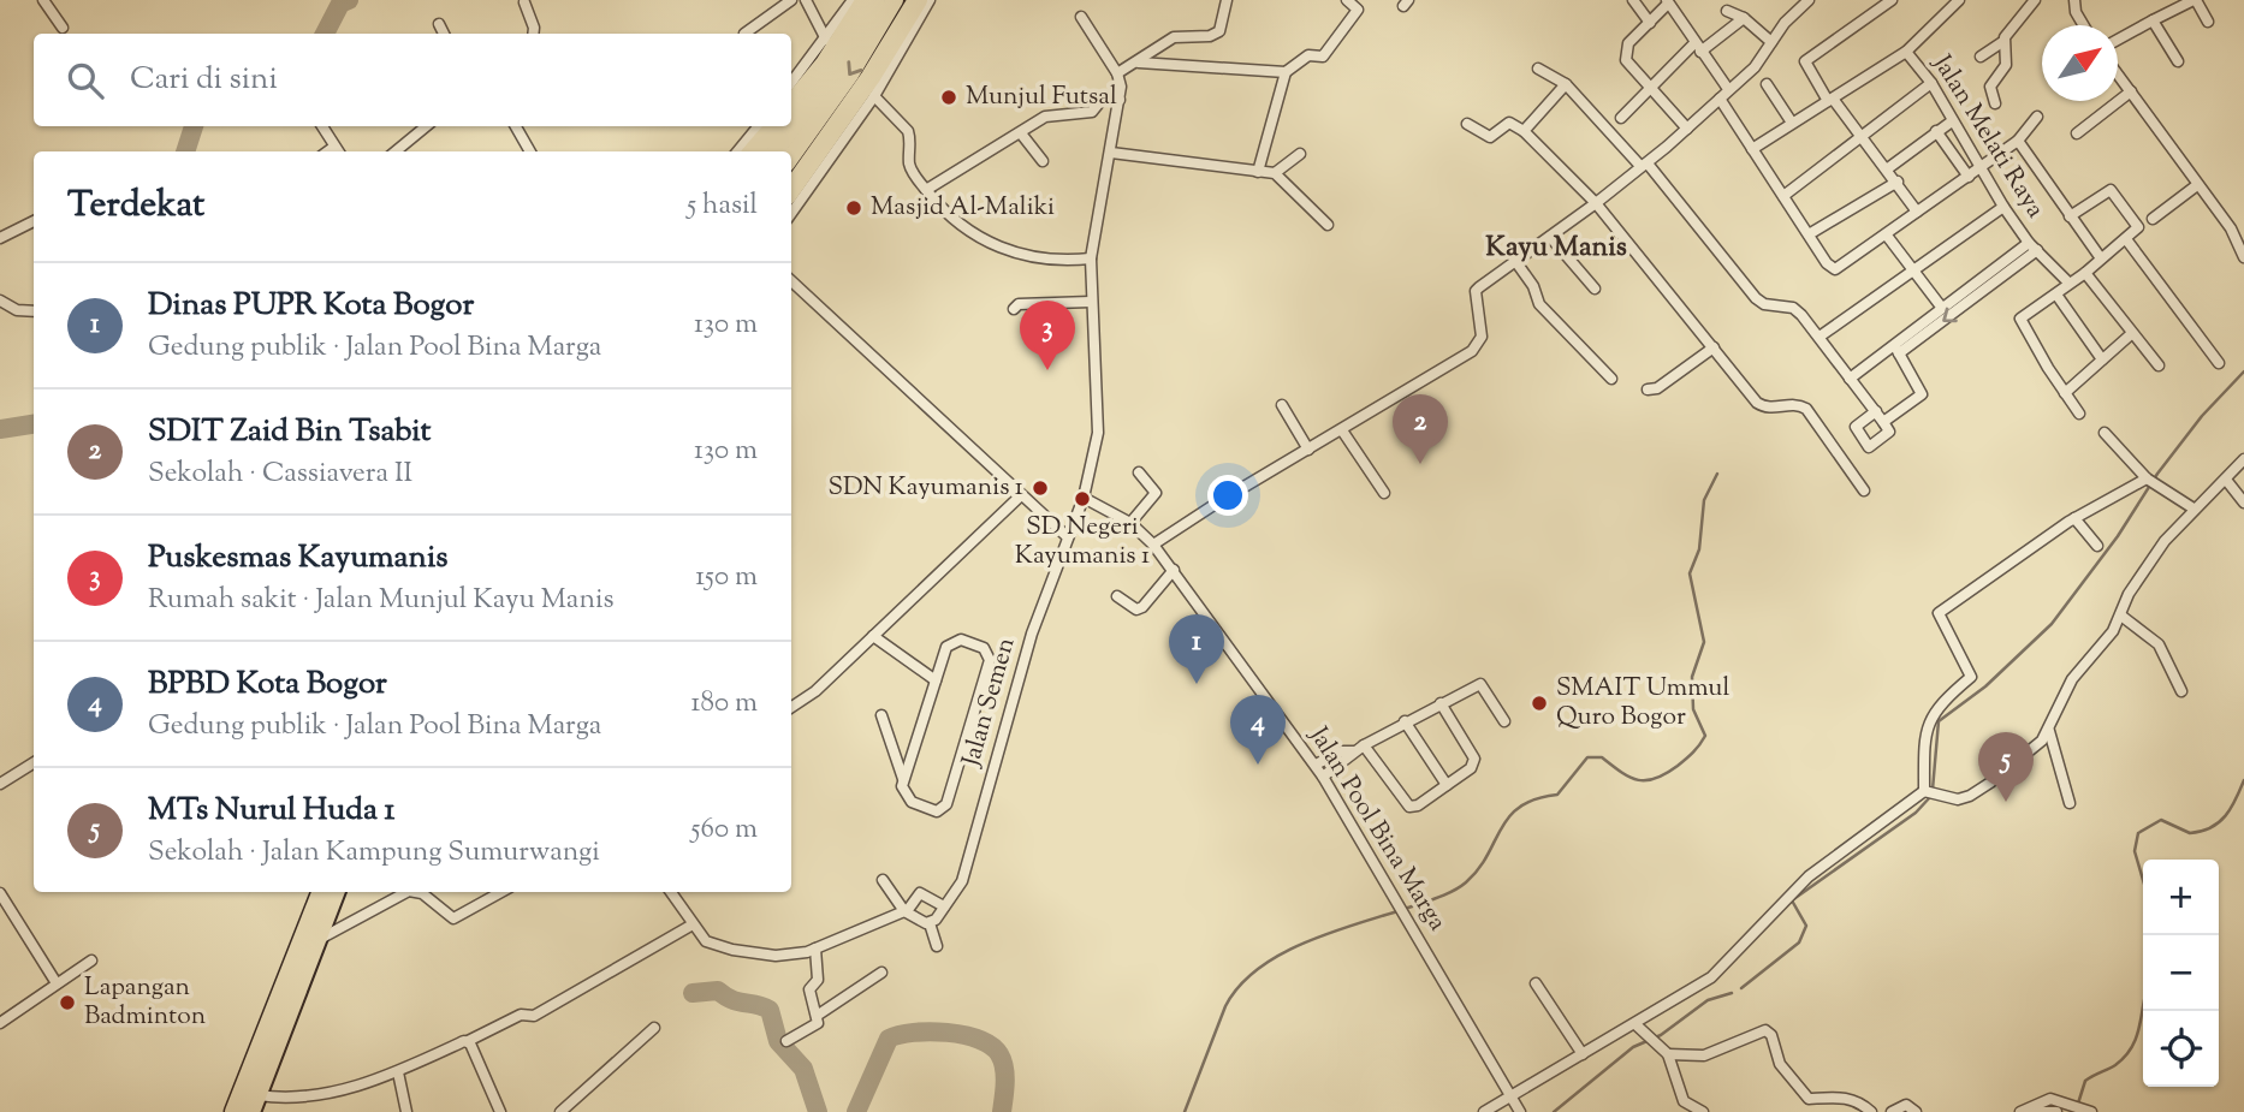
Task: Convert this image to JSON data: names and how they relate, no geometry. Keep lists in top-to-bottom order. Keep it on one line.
{"streets":{"street":["Jalan Melati Raya","Jalan Semen","Jalan Pool Bina Marga"]},"districts":["Kayu Manis"],"places":["Munjul Futsal","Masjid Al-Maliki","SDN Kayumanis 1","SD Negeri Kayumanis 1","SMAIT Ummul Quro Bogor","Lapangan Badminton"],"north":"top right","page":{"search":"Cari di sini","heading":["Terdekat","5 hasil"],"list":[{"mark":"1","name":"Dinas PUPR Kota Bogor","note":"Gedung publik · Jalan Pool Bina Marga","value":"130 m"},{"mark":"2","name":"SDIT Zaid Bin Tsabit","note":"Sekolah · Cassiavera II","value":"130 m"},{"mark":"3","name":"Puskesmas Kayumanis","note":"Rumah sakit · Jalan Munjul Kayu Manis","value":"150 m"},{"mark":"4","name":"BPBD Kota Bogor","note":"Gedung publik · Jalan Pool Bina Marga","value":"180 m"},{"mark":"5","name":"MTs Nurul Huda 1","note":"Sekolah · Jalan Kampung Sumurwangi","value":"560 m"}],"pins":["3","2","1","4","5"],"map_buttons":["+","−"]}}
